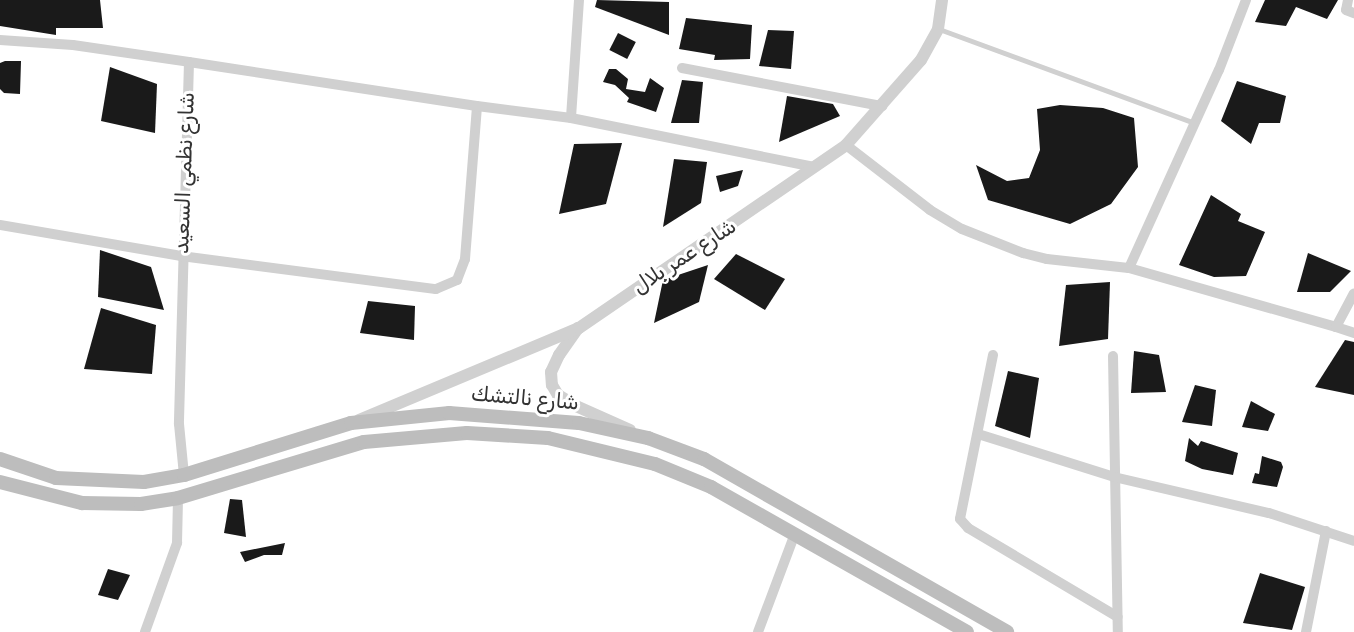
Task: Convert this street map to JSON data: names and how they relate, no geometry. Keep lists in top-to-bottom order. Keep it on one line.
{"streets":{"main road":["شارع نالتشك"],"street":["شارع نظمي السعيد","شارع عمر بلال"]},"crossings":[["شارع نظمي السعيد","شارع نالتشك"],["شارع عمر بلال","شارع نالتشك"]]}
